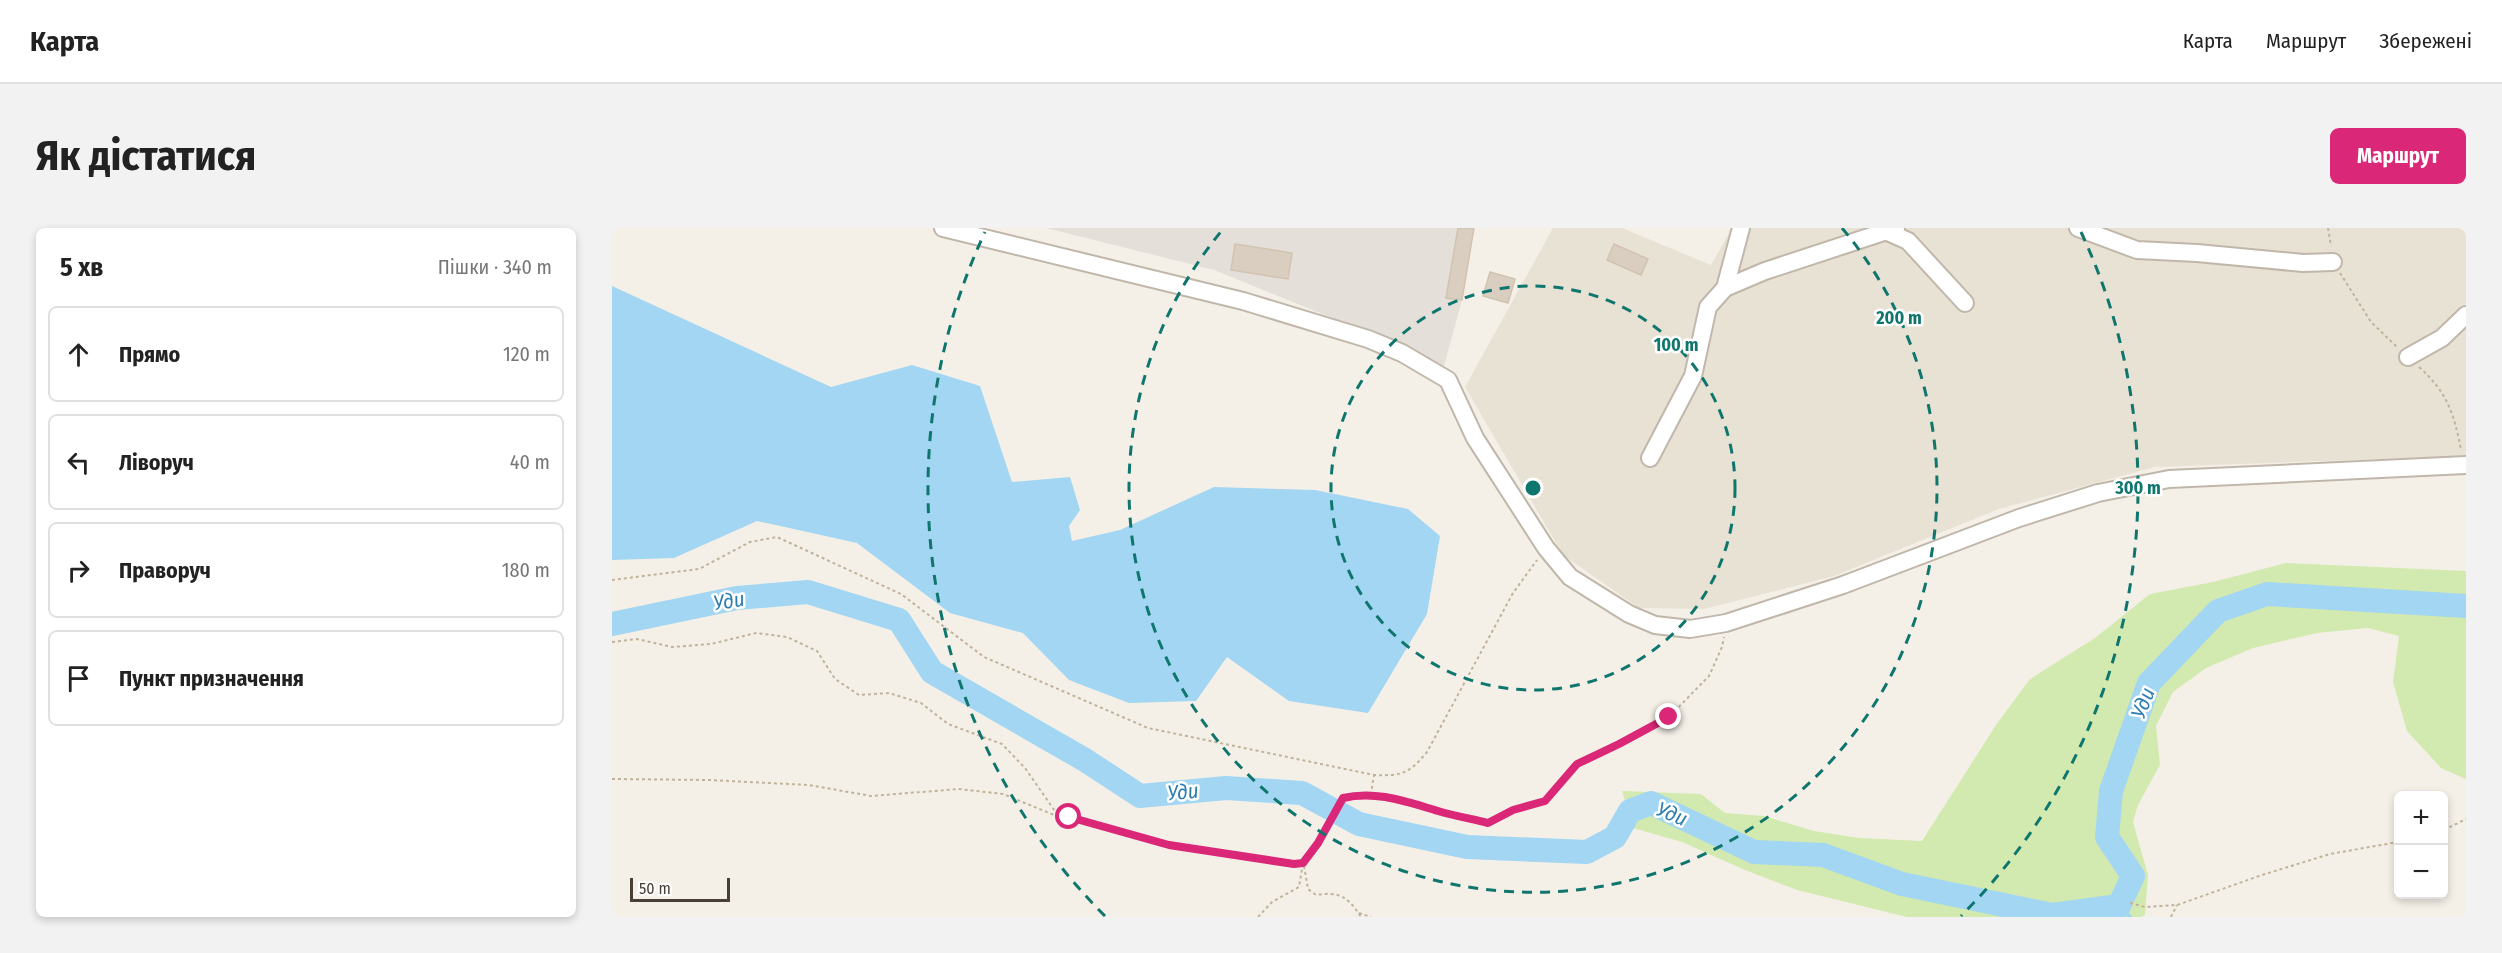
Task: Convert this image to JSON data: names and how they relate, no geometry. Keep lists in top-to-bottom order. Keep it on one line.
{"water":["Уди"],"scale_bar":"50 m","page":{"header":"Карта","nav":["Карта","Маршрут","Збережені"],"buttons":"Маршрут","title":"Як дістатися","heading":["5 хв","Пішки · 340 m"],"list":[["Прямо","120 m"],["Ліворуч","40 m"],["Праворуч","180 m"],"Пункт призначення"],"map_buttons":["+","−"],"scale":"50 m"},"rings":["200 m","100 m","300 m"]}
